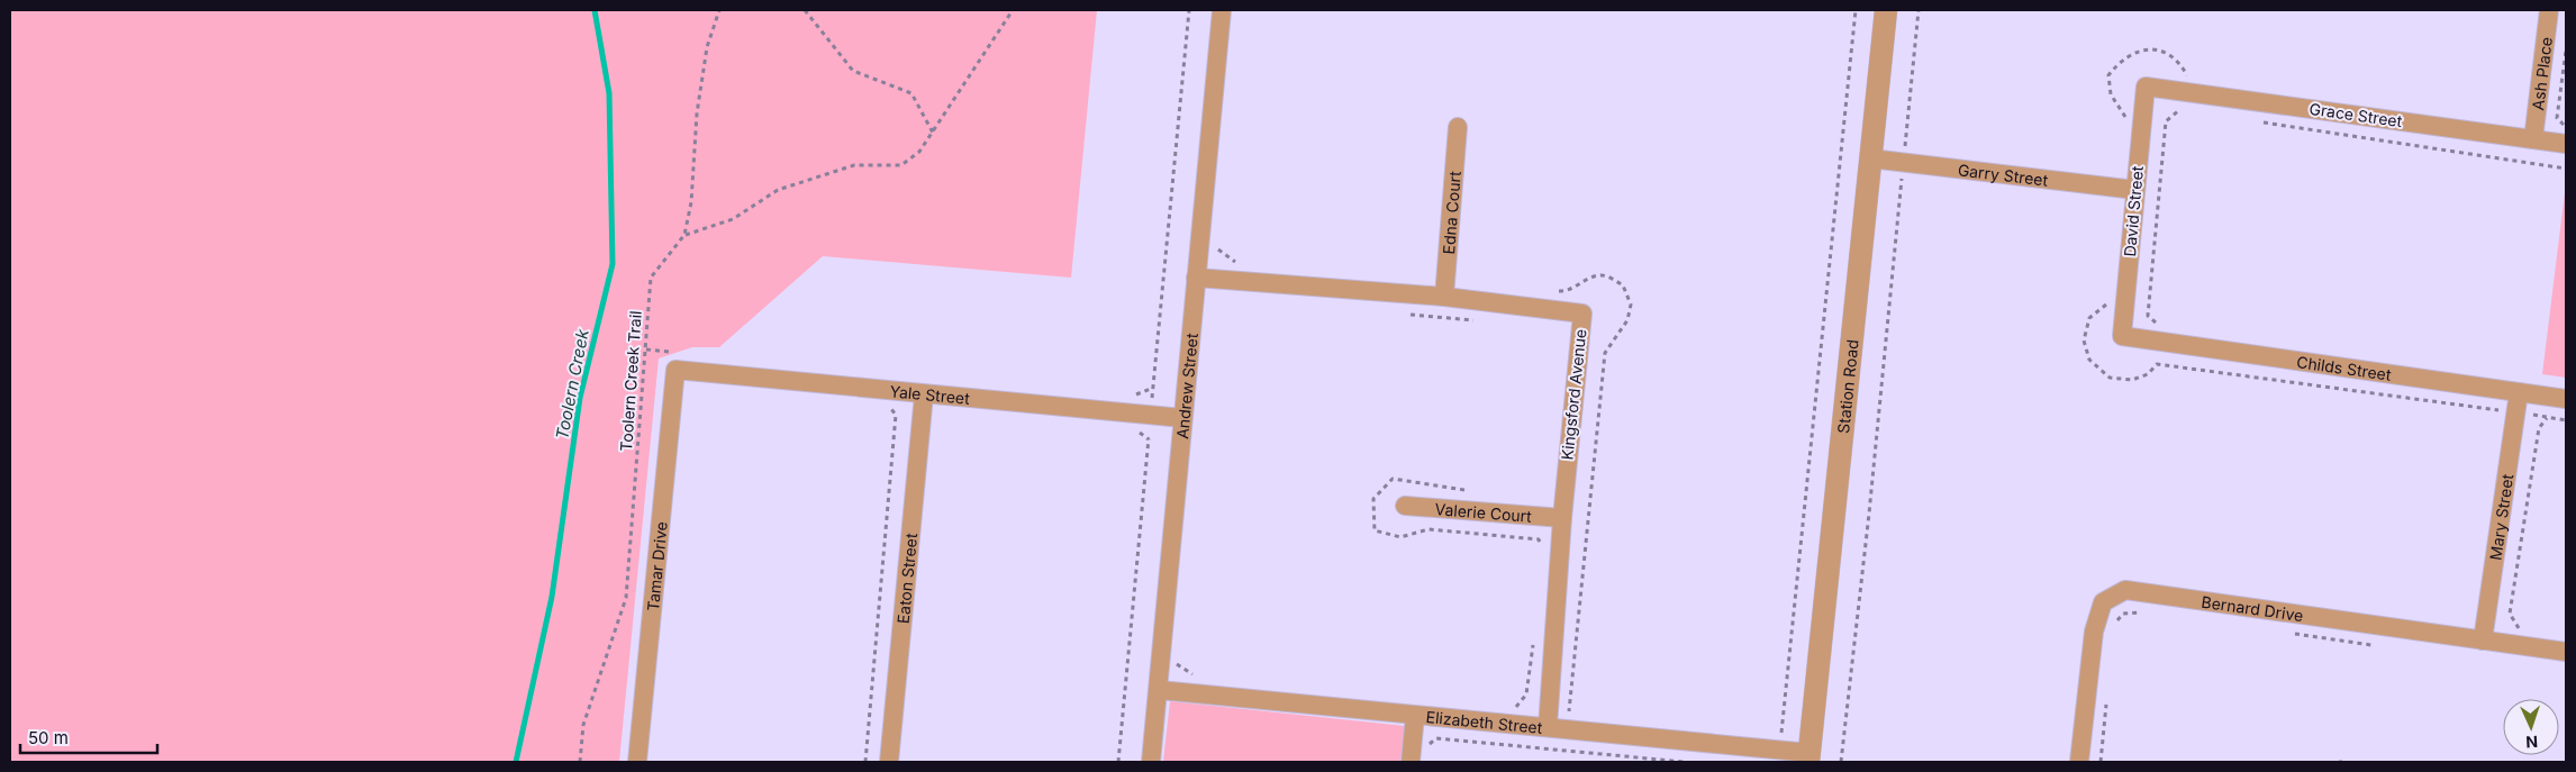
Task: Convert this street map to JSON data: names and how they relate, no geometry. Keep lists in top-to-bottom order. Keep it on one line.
{"streets":{"street":["Ash Place","Grace Street","Garry Street","David Street","Edna Court","Childs Street","Andrew Street","Station Road","Kingsford Avenue","Yale Street","Valerie Court","Mary Street","Tamar Drive","Eaton Street","Bernard Drive","Elizabeth Street"],"path":["Toolern Creek Trail"]},"crossings":[["Ash Place","Grace Street"],["Grace Street","David Street"],["Garry Street","David Street"],["Garry Street","Station Road"],["David Street","Childs Street"],["Edna Court","Kingsford Avenue"],["Childs Street","Mary Street"],["Andrew Street","Kingsford Avenue"],["Andrew Street","Yale Street"],["Andrew Street","Elizabeth Street"],["Station Road","Elizabeth Street"],["Kingsford Avenue","Valerie Court"],["Kingsford Avenue","Elizabeth Street"],["Yale Street","Tamar Drive"],["Yale Street","Eaton Street"],["Mary Street","Bernard Drive"]],"water":["Toolern Creek"],"scale_bar":"50 m","north":"bottom"}
